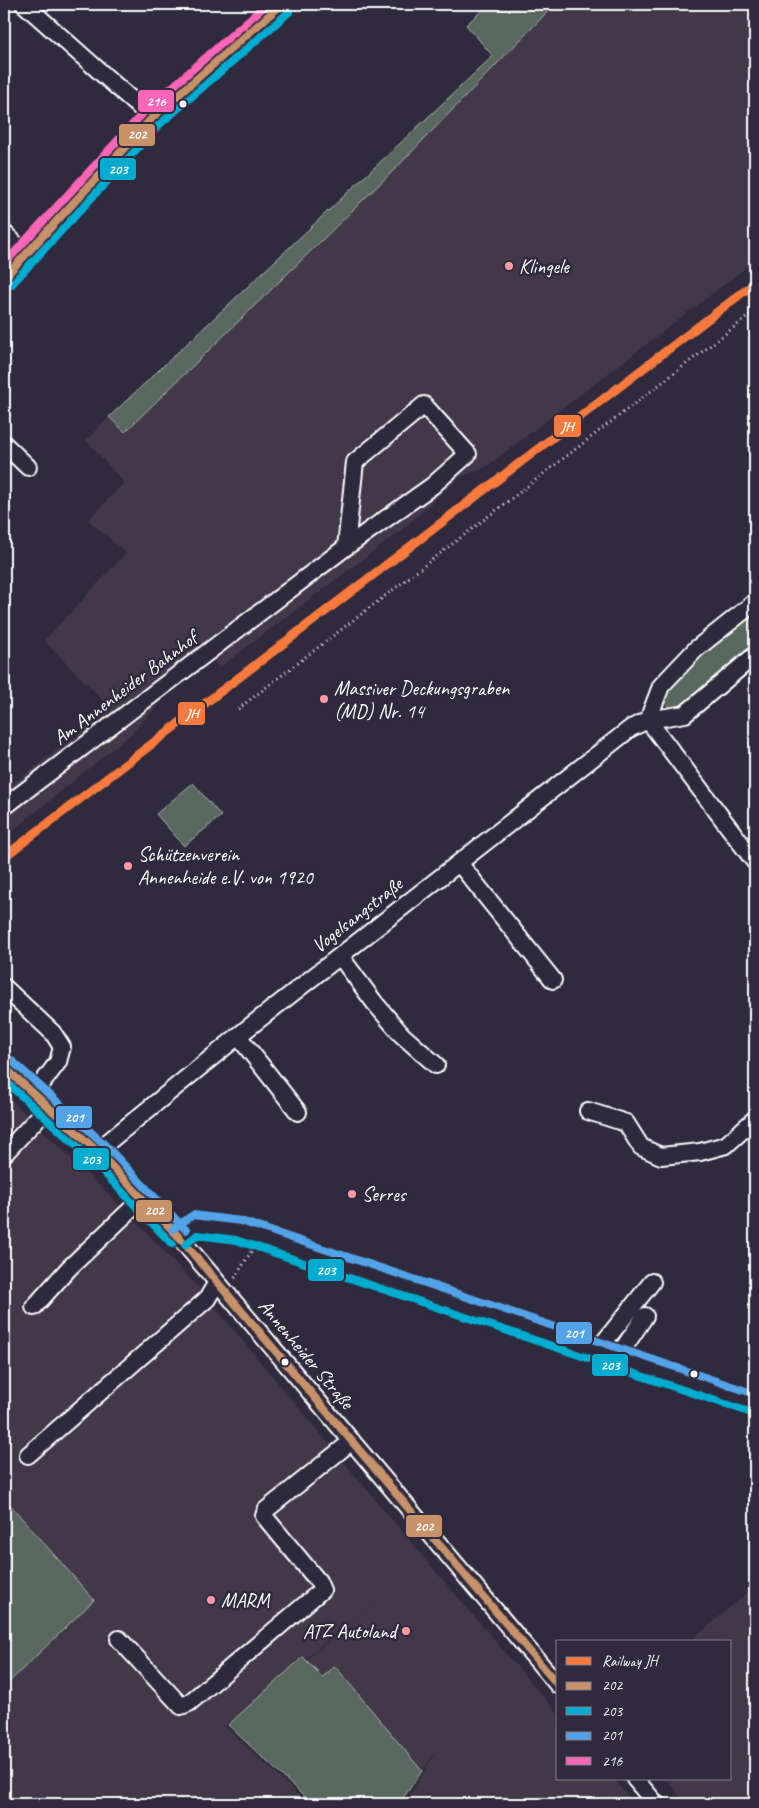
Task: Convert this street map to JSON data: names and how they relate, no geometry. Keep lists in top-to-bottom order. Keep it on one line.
{"streets":{"street":["Am Annenheider Bahnhof","Vogelsangstraße","Annenheider Straße"]},"crossings":[["Vogelsangstraße","Annenheider Straße"]],"places":["Klingele","Massiver Deckungsgraben (MD) Nr. 14","Schützenverein Annenheide e.V. von 1920","Serres","MARM","ATZ Autoland"],"lines":["transit line 202","transit line 216","transit line 203","rail line JH","transit line 201"],"legend":["Railway JH","202","203","201","216"]}
